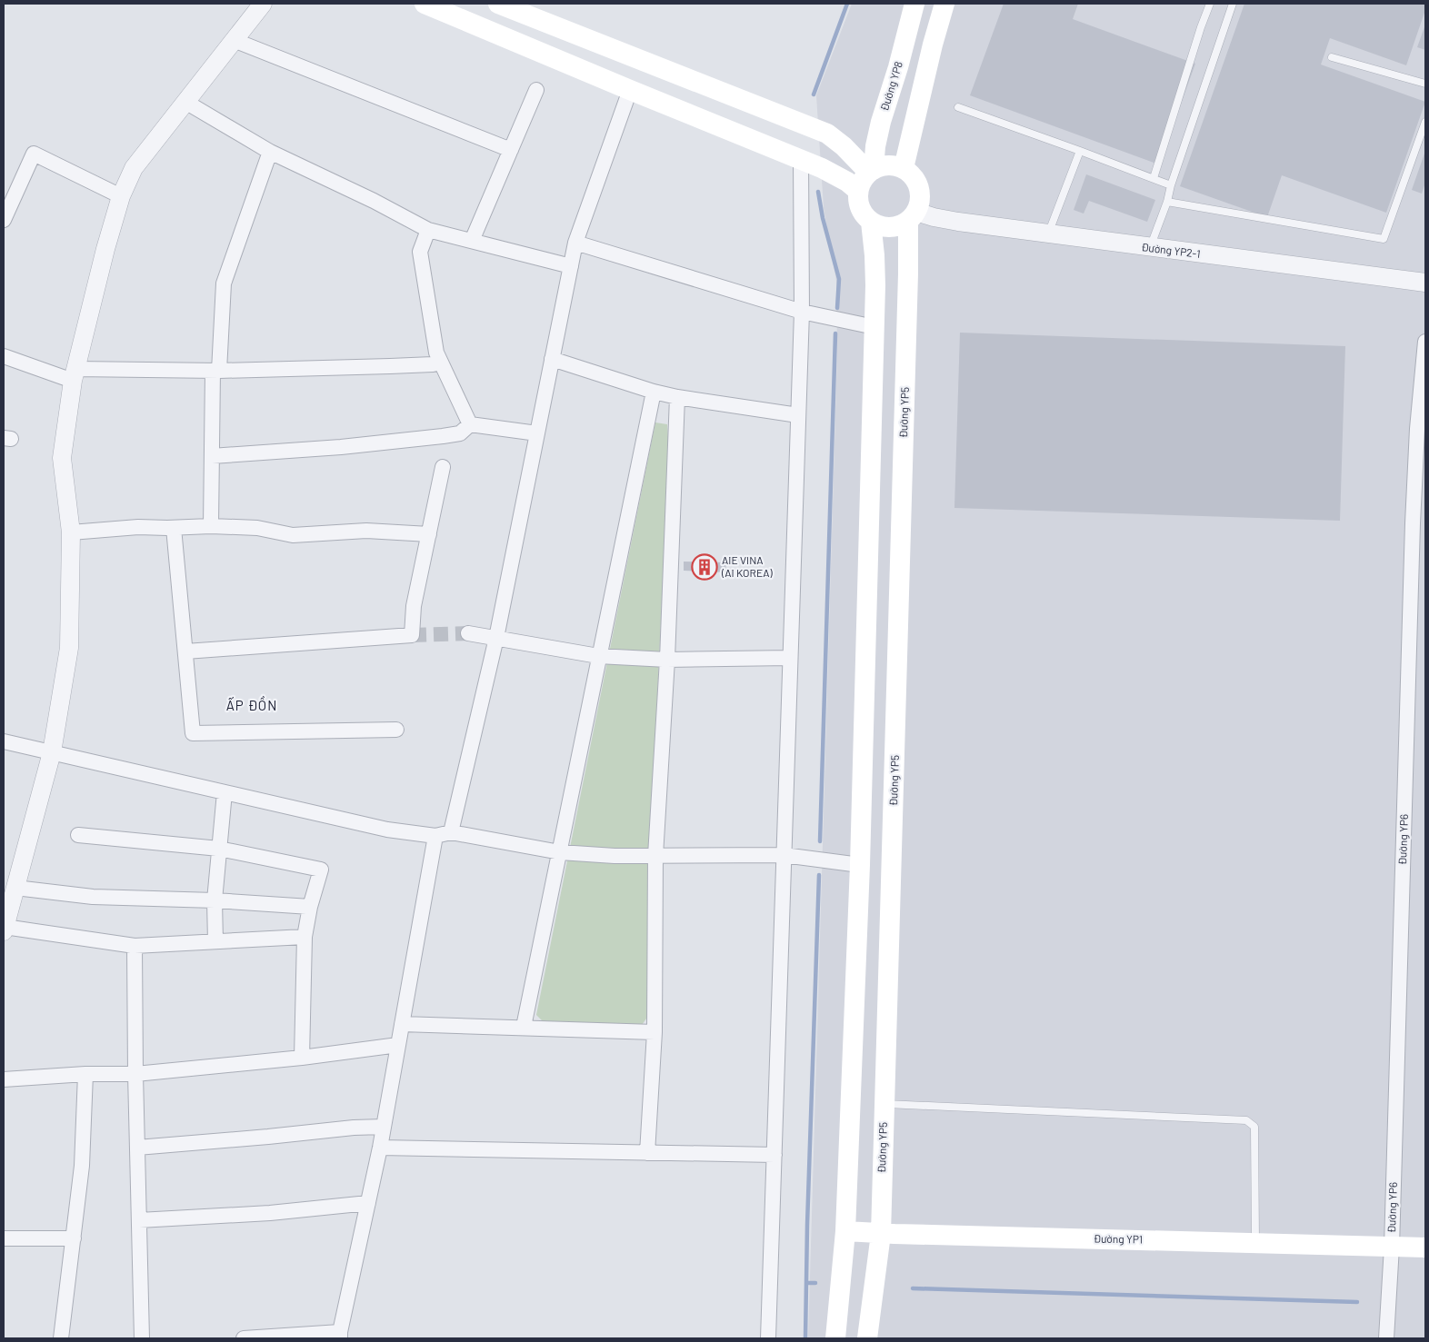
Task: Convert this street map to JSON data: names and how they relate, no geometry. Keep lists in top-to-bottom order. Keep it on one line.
{"streets":{"main road":["Đường YP8","Đường YP5","Đường YP1"],"street":["Đường YP2-1","Đường YP6"]},"crossings":[["Đường YP8","Đường YP2-1"],["Đường YP8","Đường YP5"],["Đường YP2-1","Đường YP5"],["Đường YP5","Đường YP1"],["Đường YP6","Đường YP1"]],"districts":["ẤP ĐỒN"],"places":{"building":["AIE VINA (AI KOREA)"]}}
